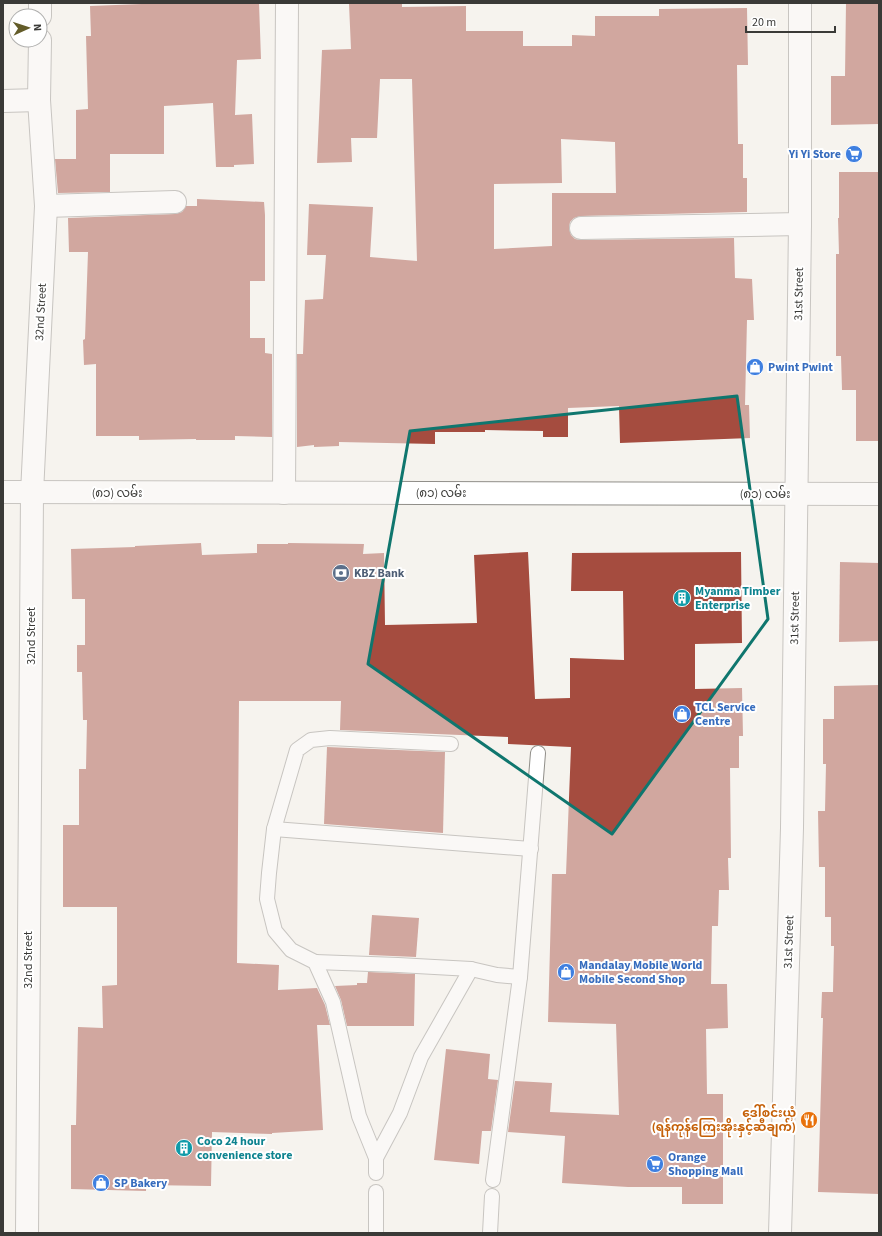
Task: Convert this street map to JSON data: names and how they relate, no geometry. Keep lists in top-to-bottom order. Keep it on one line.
{"streets":{"street":["31st Street","32nd Street","(၈၁) လမ်း"]},"crossings":[["31st Street","(၈၁) လမ်း"],["32nd Street","(၈၁) လမ်း"]],"places":{"supermarket":["Yi Yi Store","Orange Shopping Mall"],"shop":["Pwint Pwint","TCL Service Centre","Mandalay Mobile World Mobile Second Shop","SP Bakery"],"bank":["KBZ Bank"],"building":["Myanma Timber Enterprise","Coco 24 hour convenience store"],"restaurant":["ဒေါ်စင်းယုံ (ရန်ကုန်ကြေးအိုးနှင့်ဆီချက်)"]},"scale_bar":"20 m","north":"right"}
